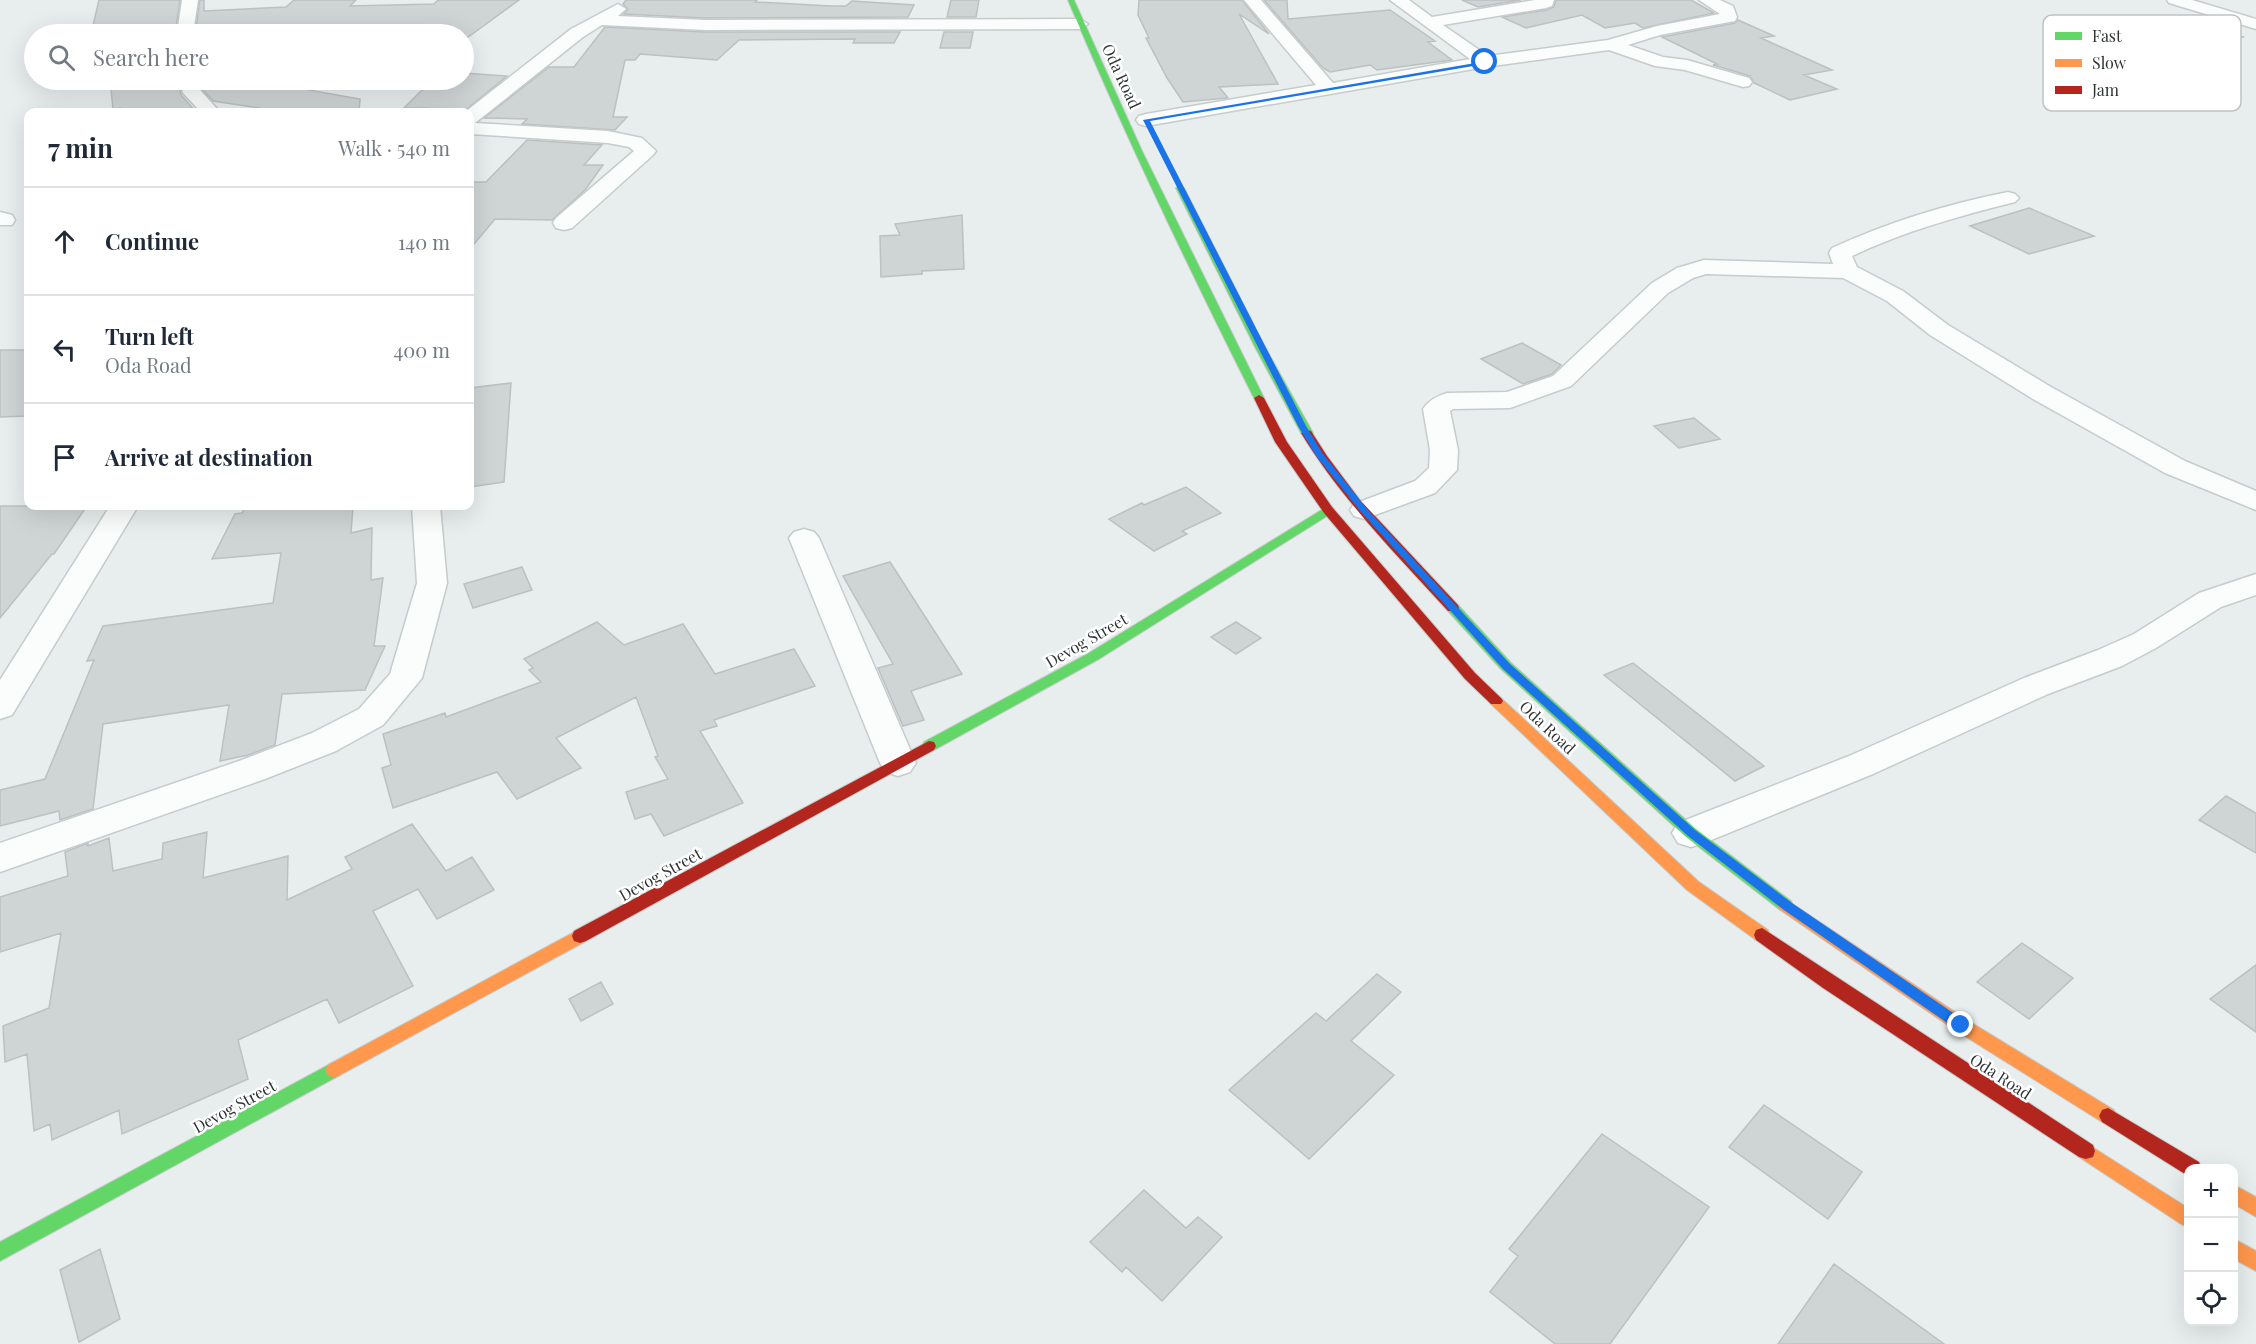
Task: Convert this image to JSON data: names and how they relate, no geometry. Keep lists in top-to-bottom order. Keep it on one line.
{"streets":{"street":["Oda Road","Devog Street"]},"crossings":[["Oda Road","Devog Street"]],"legend":["Fast","Slow","Jam"],"page":{"search":"Search here","heading":["7 min","Walk · 540 m"],"list":[["Continue","140 m"],["Turn left","Oda Road","400 m"],"Arrive at destination"],"map_buttons":["+","−"]}}
